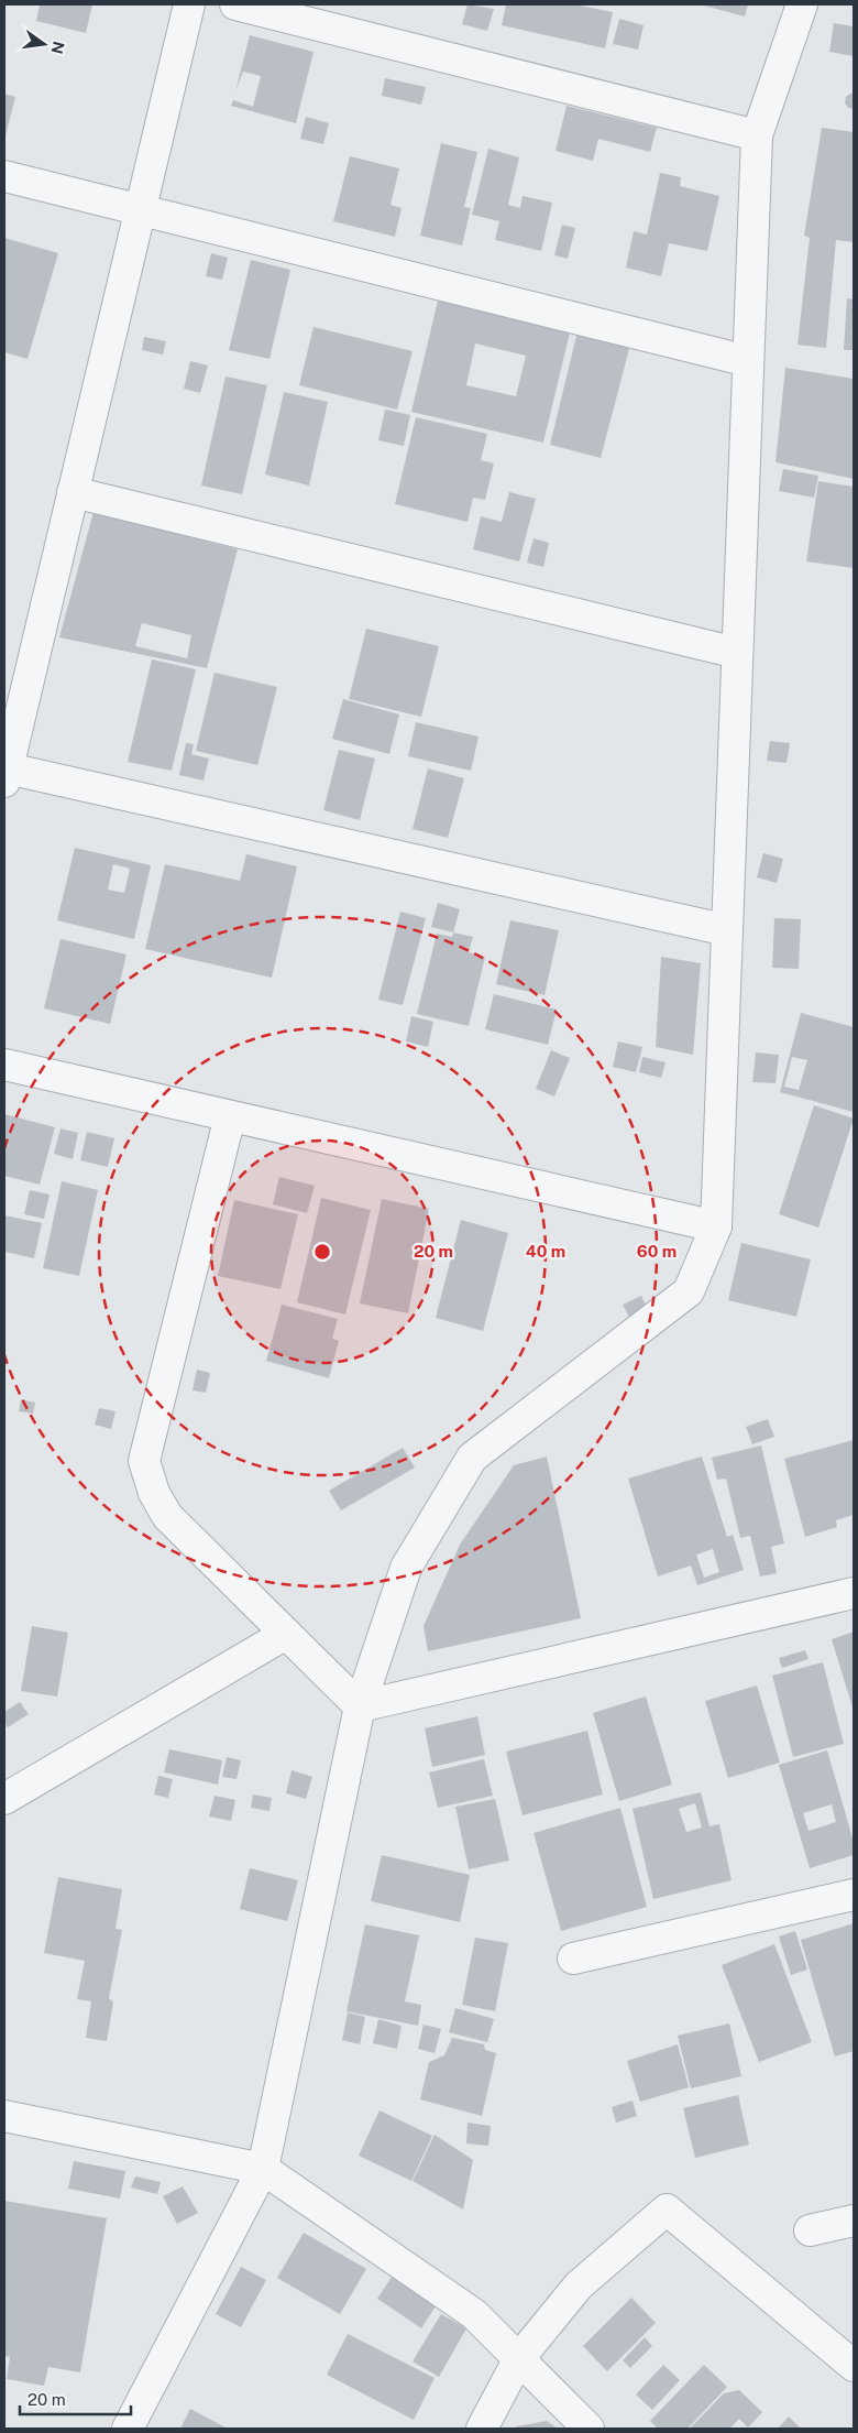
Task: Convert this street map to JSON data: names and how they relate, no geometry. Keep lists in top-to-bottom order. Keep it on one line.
{"scale_bar":"20 m","north":"right","rings":["20 m","40 m","60 m"]}
